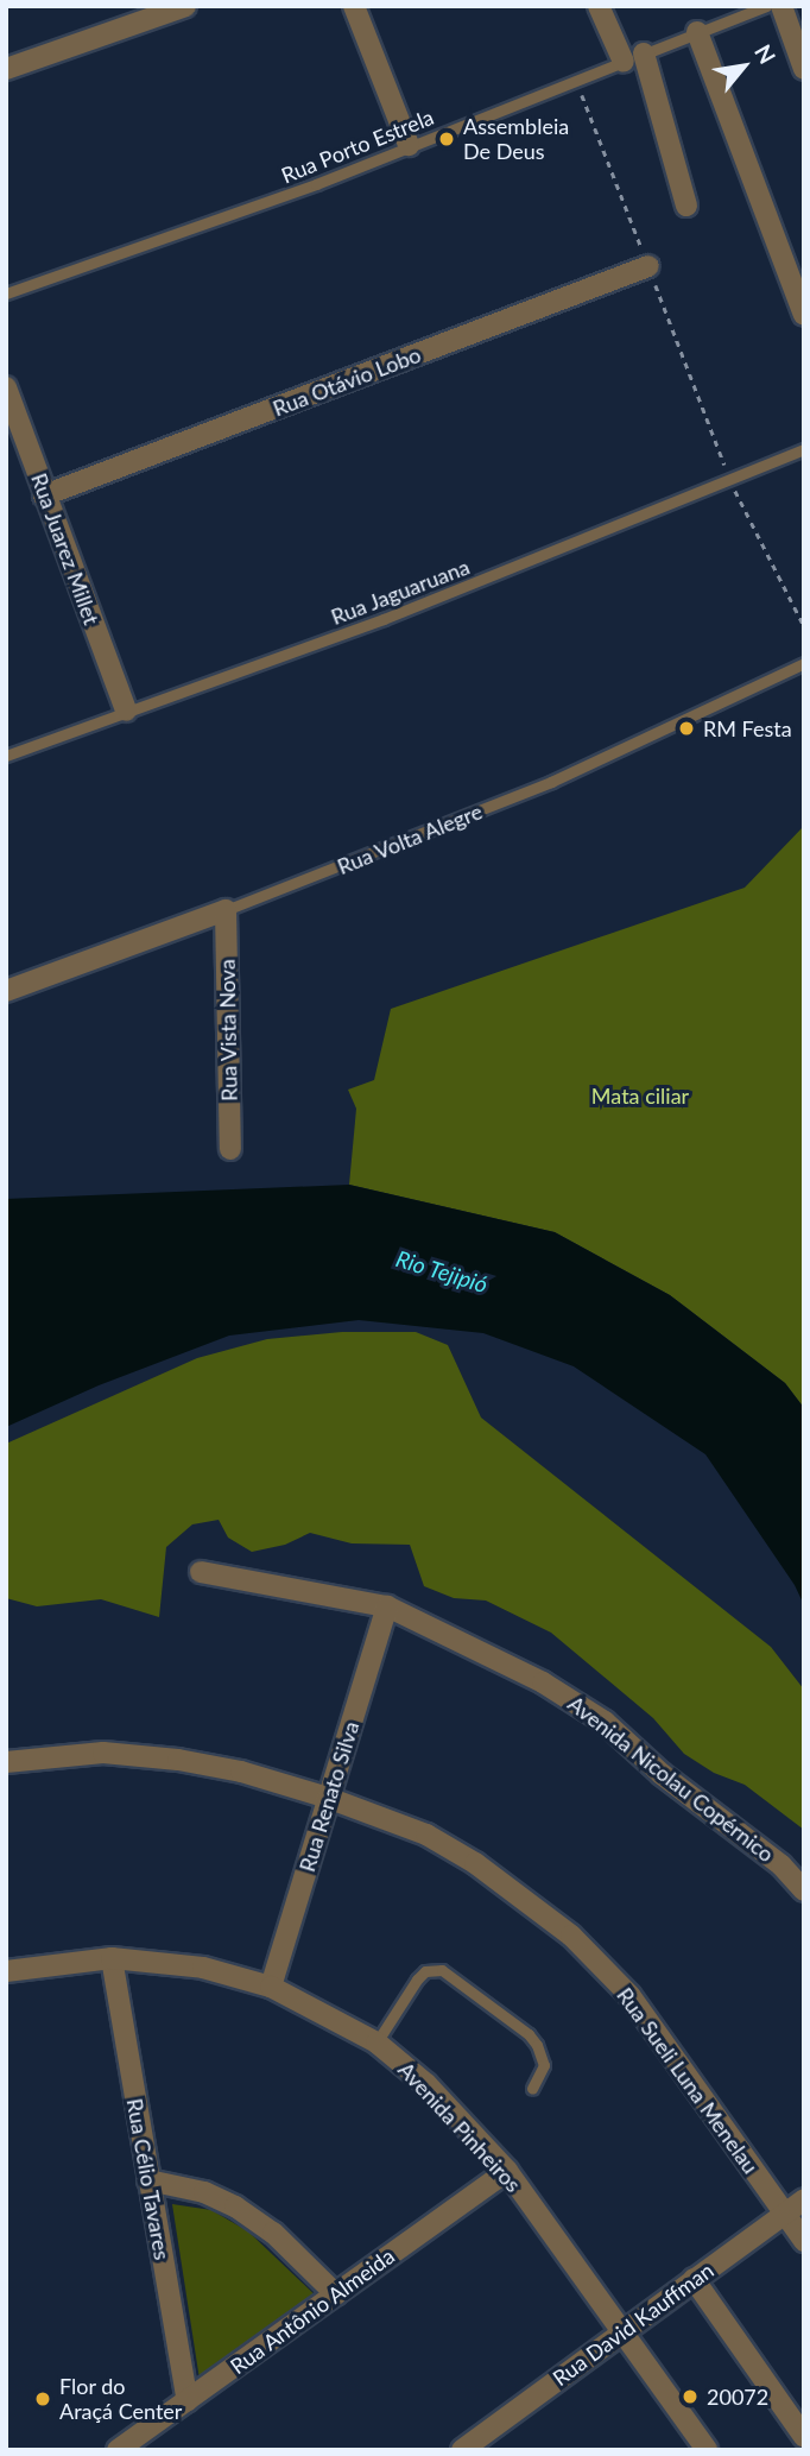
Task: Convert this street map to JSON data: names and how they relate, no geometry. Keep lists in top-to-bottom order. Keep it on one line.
{"streets":{"street":["Rua Otávio Lobo","Rua Juarez Millet","Rua Volta Alegre","Rua Vista Nova","Avenida Nicolau Copérnico","Rua Renato Silva","Rua Sueli Luna Menelau","Avenida Pinheiros","Rua Célio Tavares","Rua Antônio Almeida","Rua David Kauffman"],"lane":["Rua Porto Estrela","Rua Jaguaruana"]},"crossings":[["Rua Otávio Lobo","Rua Juarez Millet"],["Rua Juarez Millet","Rua Jaguaruana"],["Rua Volta Alegre","Rua Vista Nova"],["Avenida Nicolau Copérnico","Rua Renato Silva"],["Rua Renato Silva","Rua Sueli Luna Menelau"],["Rua Renato Silva","Avenida Pinheiros"],["Rua Sueli Luna Menelau","Rua David Kauffman"],["Avenida Pinheiros","Rua Célio Tavares"],["Avenida Pinheiros","Rua Antônio Almeida"],["Avenida Pinheiros","Rua David Kauffman"],["Rua Célio Tavares","Rua Antônio Almeida"]],"water":["Rio Tejipió"],"parks":["Mata ciliar"],"places":["Assembleia De Deus","RM Festa","20072","Flor do Araçá Center"],"north":"top right"}
